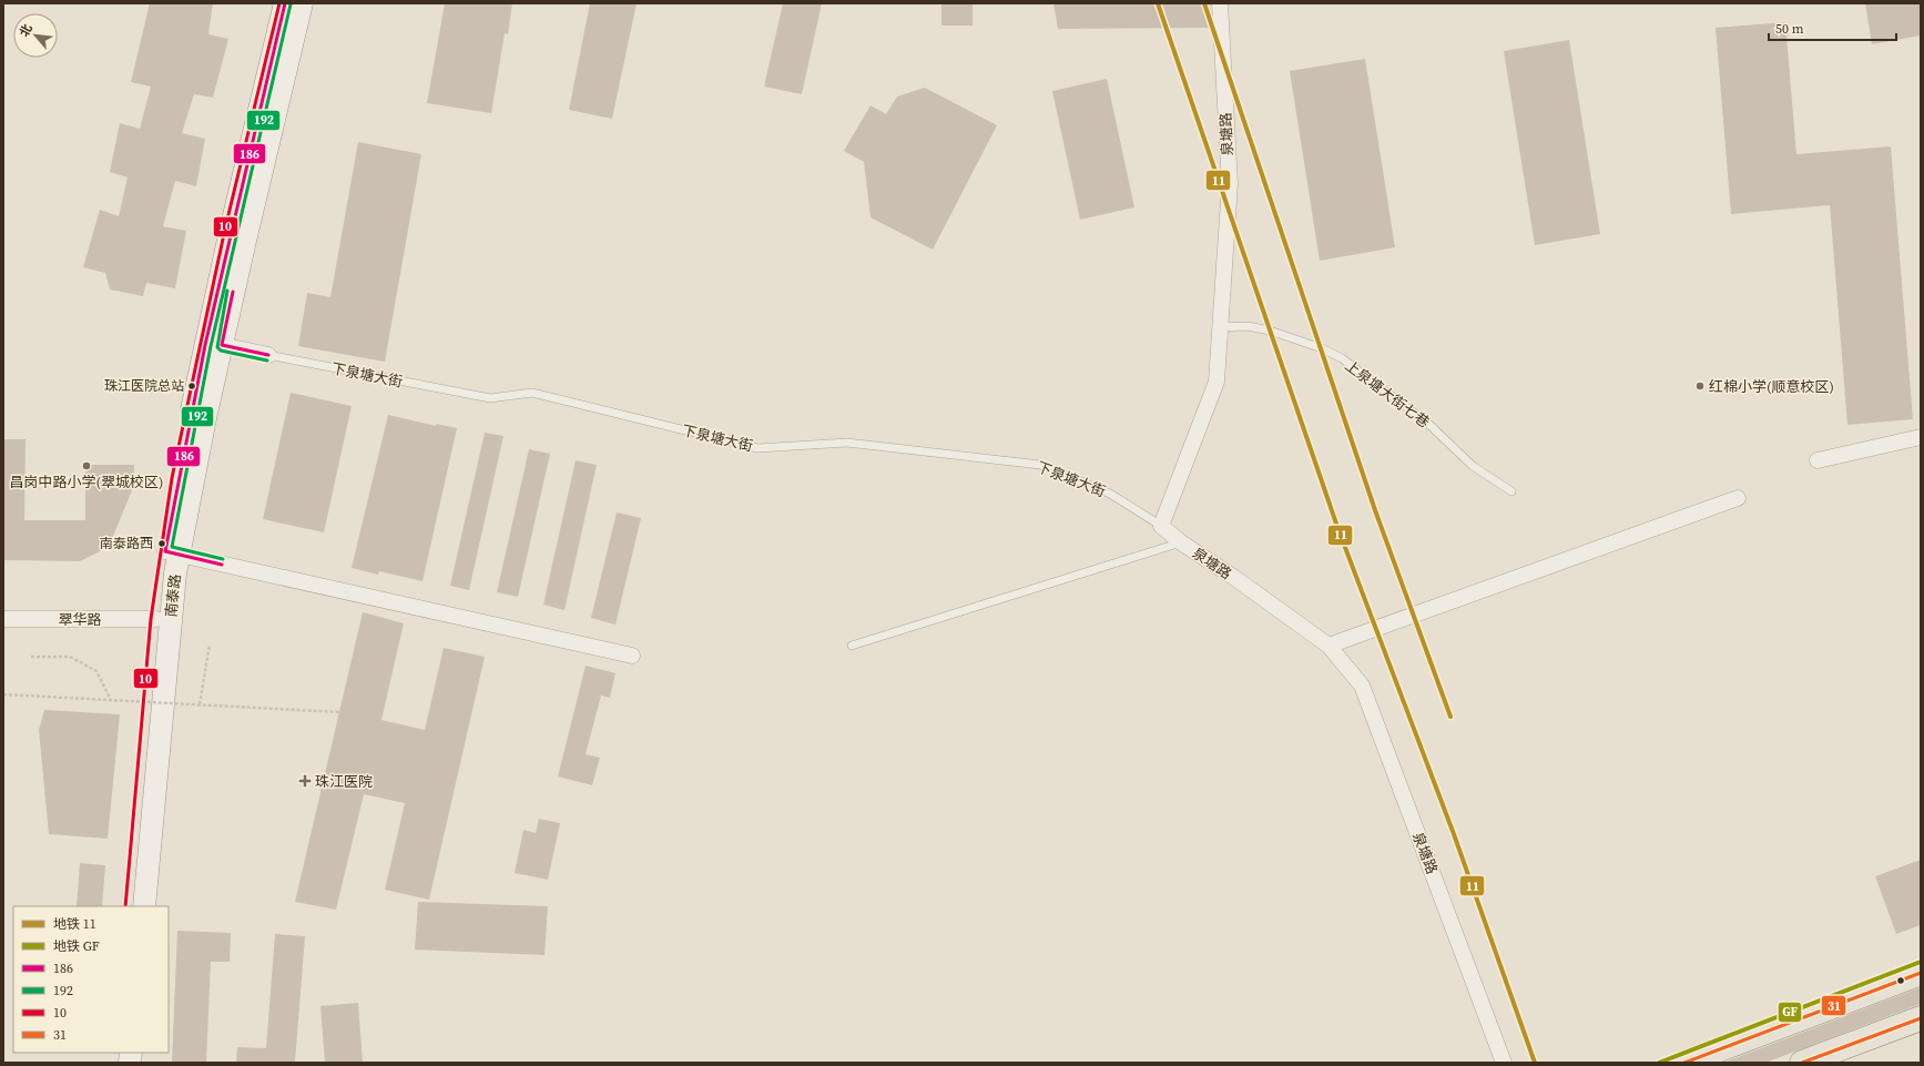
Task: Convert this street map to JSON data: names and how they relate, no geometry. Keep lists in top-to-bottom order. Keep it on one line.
{"streets":{"main road":["南泰路"],"street":["泉塘路","翠华路"],"lane":["下泉塘大街","上泉塘大街七巷"]},"crossings":[["泉塘路","下泉塘大街"],["泉塘路","上泉塘大街七巷"],["南泰路","翠华路"]],"places":{"other":["珠江医院总站","红棉小学(顺意校区)","昌岗中路小学(翠城校区)","南泰路西"],"health":["珠江医院"]},"lines":["metro line 11","transit line 186","transit line 10","transit line 192","metro line GF","transit line 31"],"legend":["地铁 11","地铁 GF","186","192","10","31"],"scale_bar":"50 m","north":"top left"}
